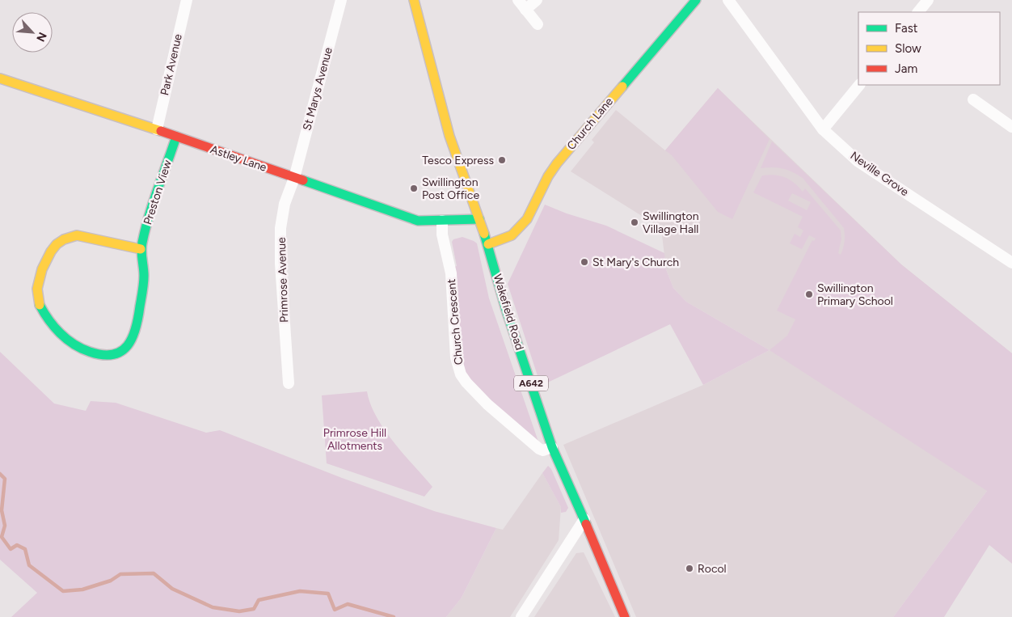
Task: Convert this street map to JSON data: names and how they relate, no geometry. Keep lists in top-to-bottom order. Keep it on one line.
{"streets":{"street":["Park Avenue","St Marys Avenue","Church Lane","Astley Lane","Neville Grove","Preston View","Primrose Avenue","Wakefield Road","Church Crescent","A642"]},"crossings":[["Park Avenue","Astley Lane"],["St Marys Avenue","Astley Lane"],["St Marys Avenue","Primrose Avenue"],["Church Lane","Wakefield Road"],["Astley Lane","Preston View"],["Astley Lane","Primrose Avenue"],["Astley Lane","Wakefield Road"],["Astley Lane","Church Crescent"],["Wakefield Road","Church Crescent"]],"parks":["Primrose Hill Allotments"],"places":["Tesco Express","Swillington Post Office","Swillington Village Hall","St Mary's Church","Swillington Primary School","Rocol"],"legend":["Fast","Slow","Jam"],"north":"bottom right"}
